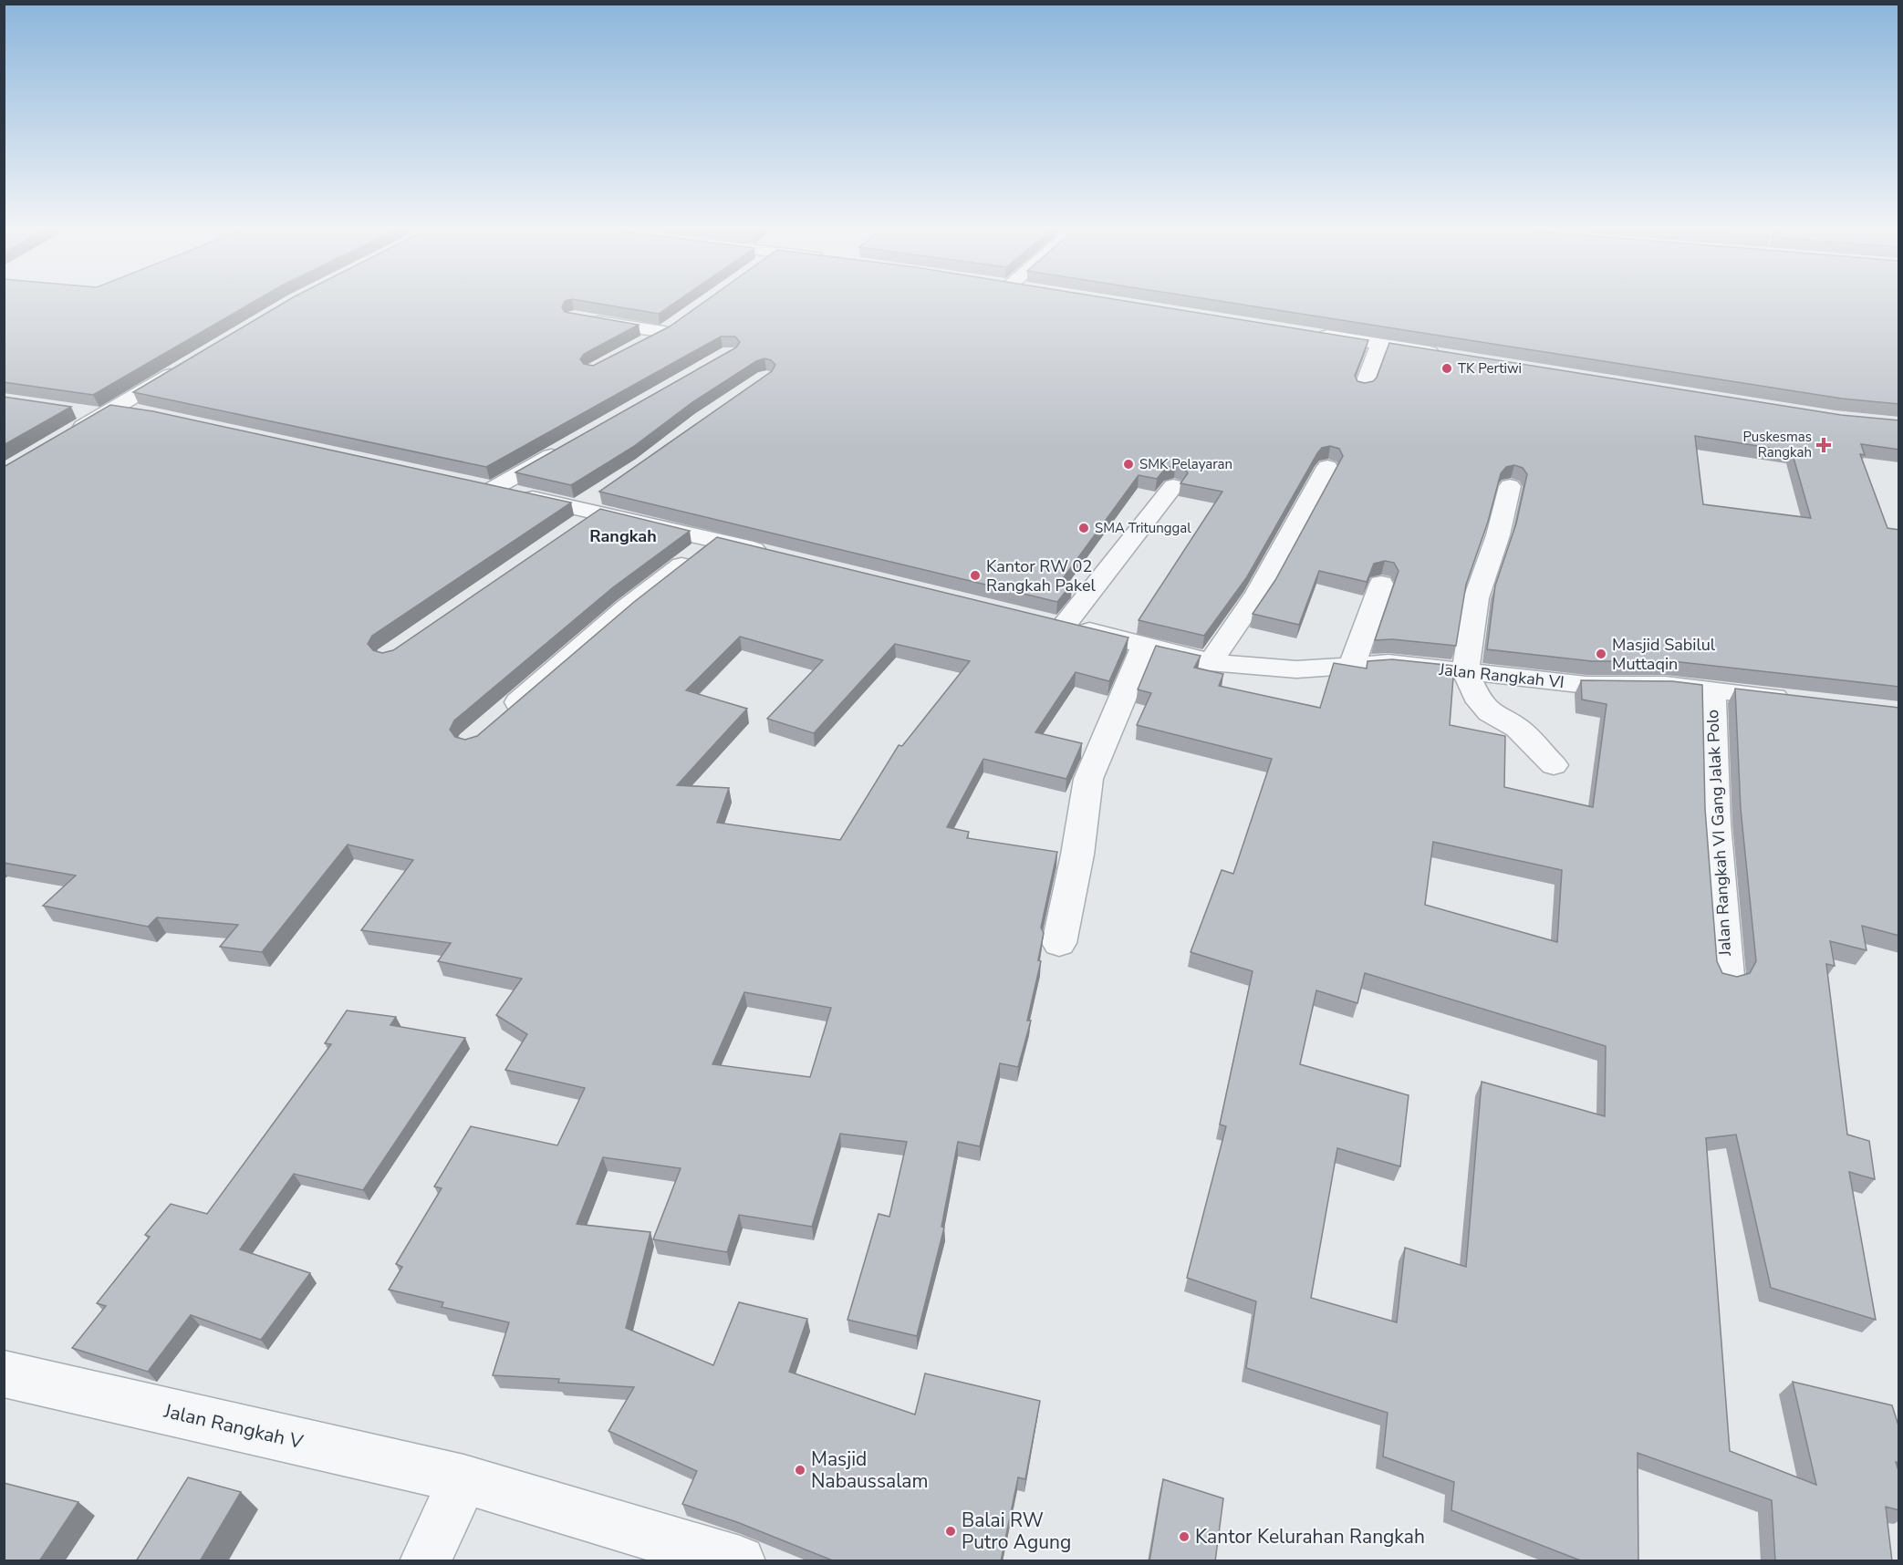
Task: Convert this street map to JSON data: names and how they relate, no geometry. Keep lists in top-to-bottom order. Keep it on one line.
{"streets":{"street":["Jalan Rangkah VI","Jalan Rangkah VI Gang Jalak Polo","Jalan Rangkah V"]},"crossings":[["Jalan Rangkah VI","Jalan Rangkah VI Gang Jalak Polo"]],"districts":["Rangkah"],"places":{"other":["TK Pertiwi","SMK Pelayaran","SMA Tritunggal","Kantor RW 02 Rangkah Pakel","Masjid Sabilul Muttaqin","Masjid Nabaussalam","Balai RW Putro Agung","Kantor Kelurahan Rangkah"],"health":["Puskesmas Rangkah"]}}
